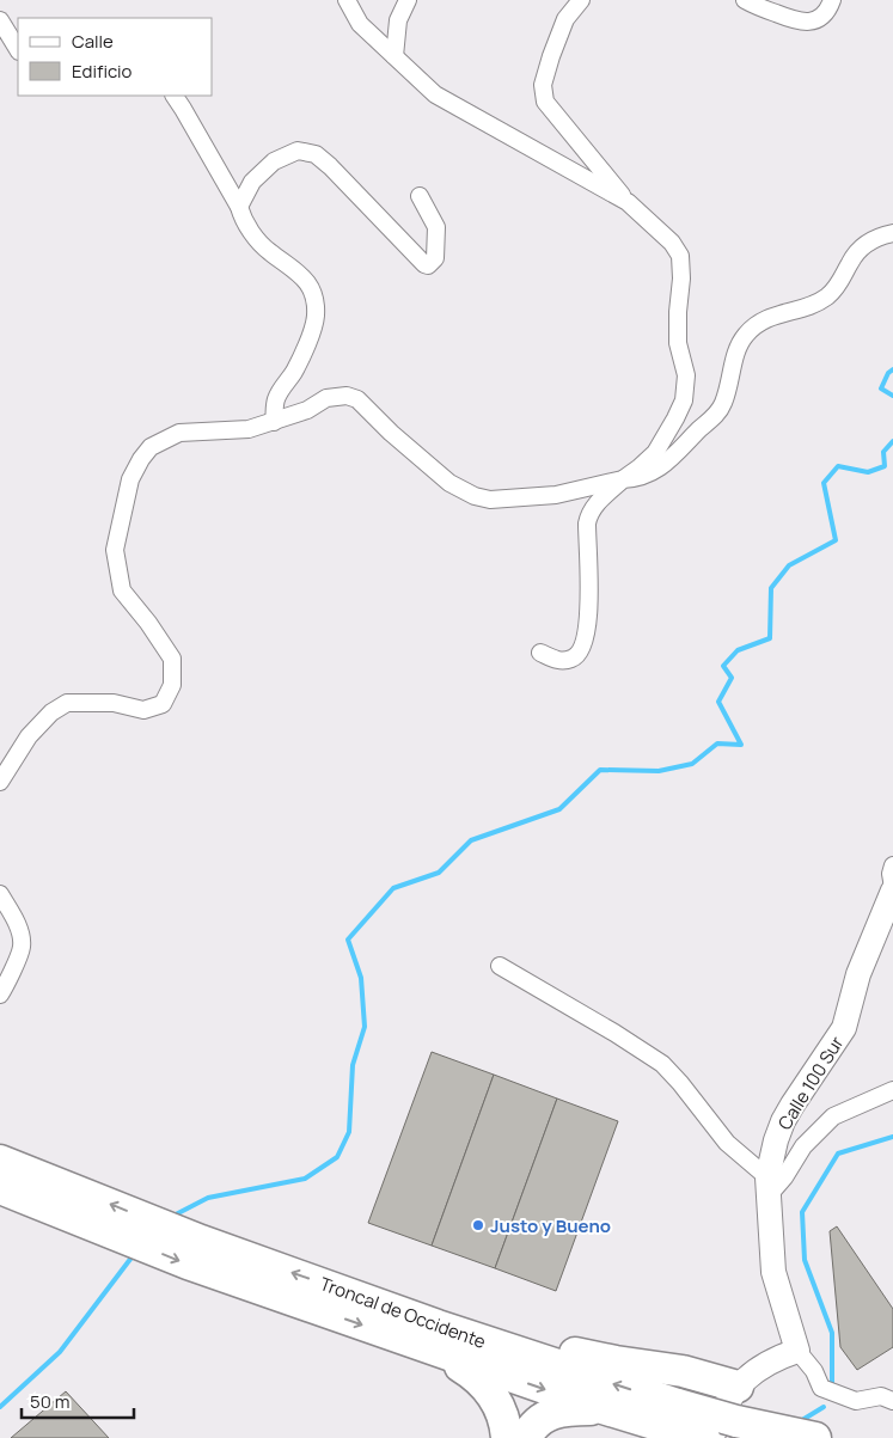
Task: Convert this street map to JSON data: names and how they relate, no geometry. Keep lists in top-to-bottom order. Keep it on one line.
{"streets":{"highway":["Troncal de Occidente"],"street":["Calle 100 Sur"]},"places":["Justo y Bueno"],"legend":["Calle","Edificio"],"scale_bar":"50 m"}
